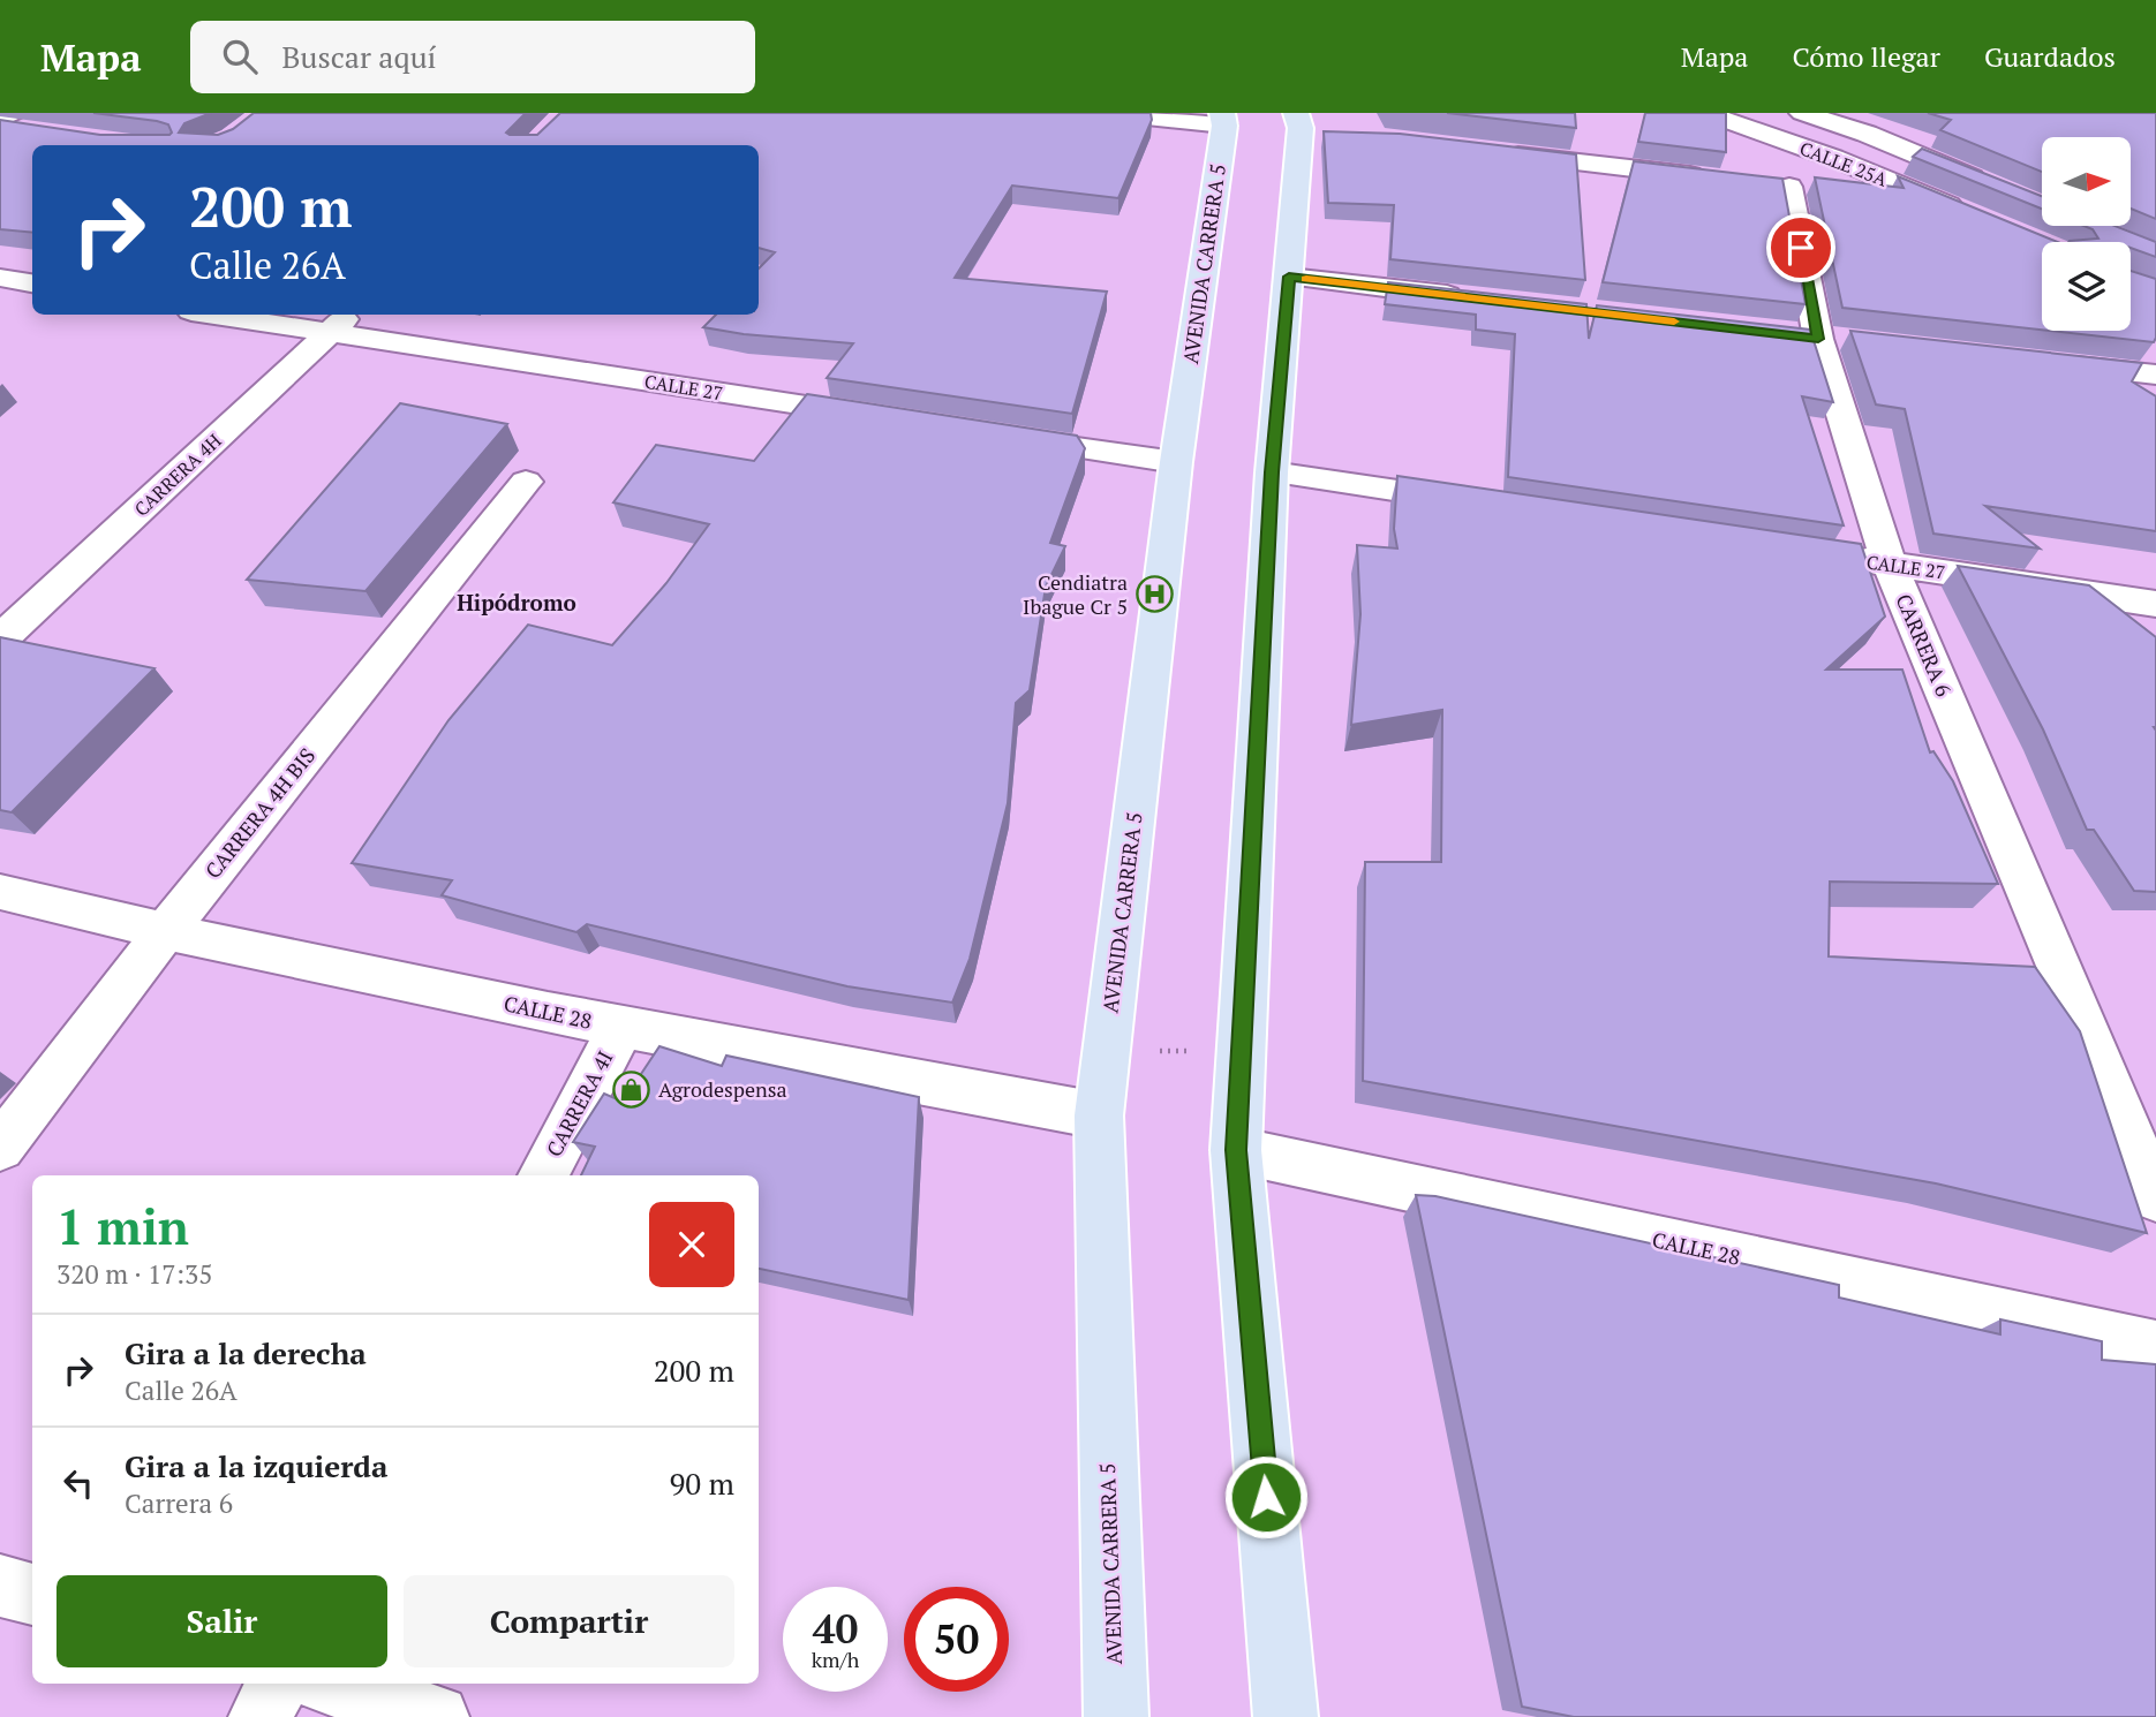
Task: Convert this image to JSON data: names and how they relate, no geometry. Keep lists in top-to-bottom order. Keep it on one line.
{"streets":{"main road":["AVENIDA CARRERA 5"],"street":["CALLE 25A","CALLE 27","CARRERA 4H","CARRERA 6","CARRERA 4H BIS","CALLE 28","CARRERA 4I"]},"crossings":[["CALLE 25A","CARRERA 6"],["AVENIDA CARRERA 5","CALLE 28"],["CALLE 27","CARRERA 4H"],["CALLE 27","CARRERA 6"],["CARRERA 4H BIS","CALLE 28"],["CALLE 28","CARRERA 4I"]],"districts":["Hipódromo"],"places":{"hospital":["Cendiatra Ibague Cr 5"],"shop":["Agrodespensa"]},"north":"right","page":{"header":"Mapa","search":"Buscar aquí","nav":["Mapa","Cómo llegar","Guardados"],"turn":["200 m","Calle 26A"],"heading":["1 min","320 m · 17:35"],"list":[{"name":"Gira a la derecha","note":"Calle 26A","value":"200 m"},{"name":"Gira a la izquierda","note":"Carrera 6","value":"90 m"}],"buttons":["Salir","Compartir"],"speed":"40 km/h","limit":"50"}}
